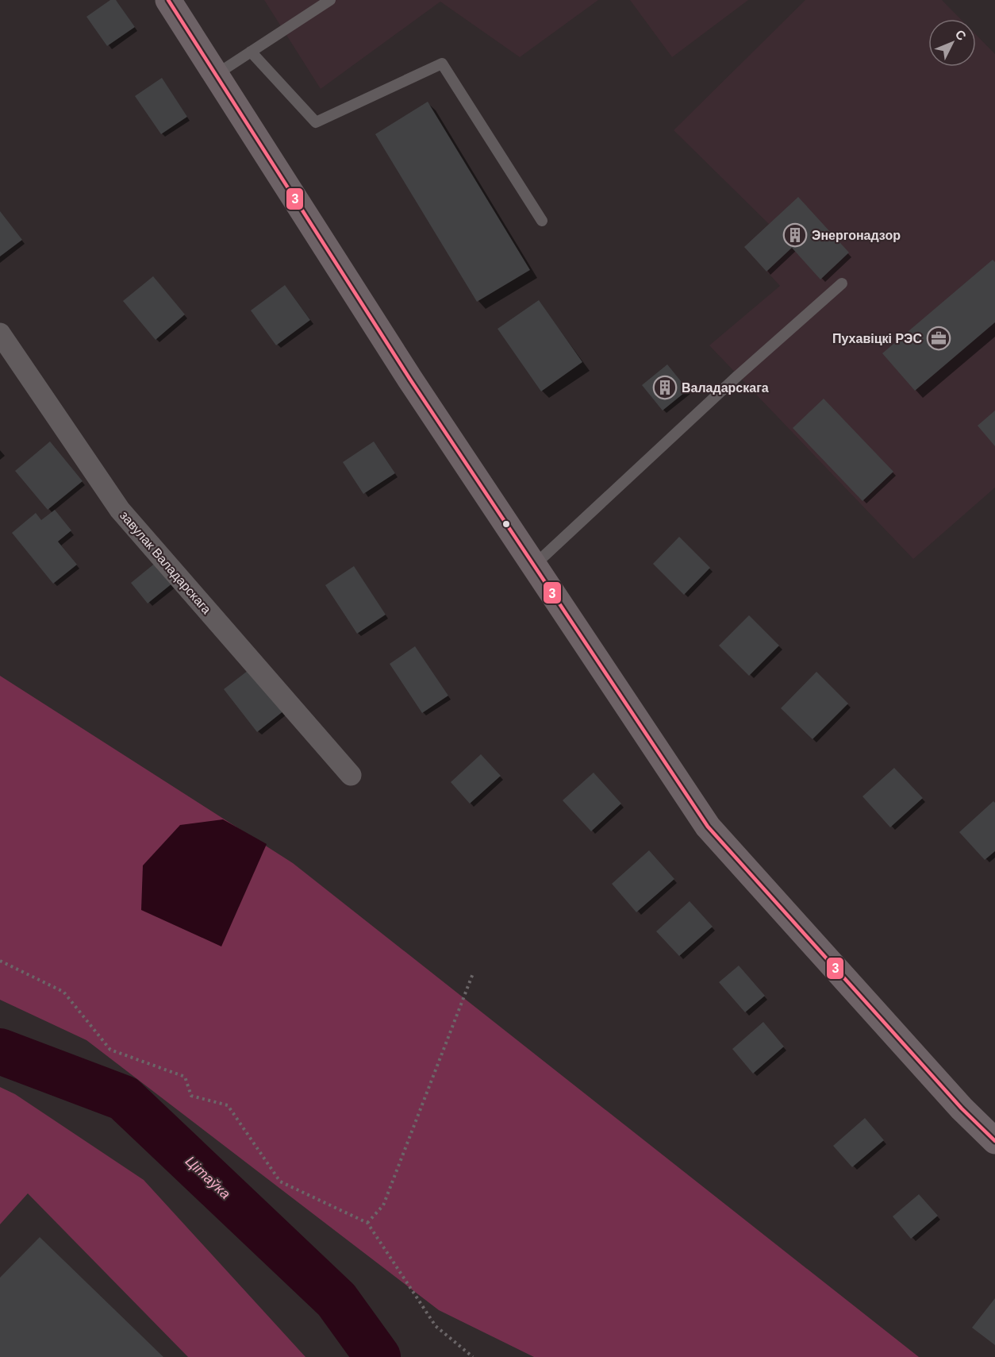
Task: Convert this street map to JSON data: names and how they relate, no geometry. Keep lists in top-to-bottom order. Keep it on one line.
{"streets":{"street":["завулак Валадарскага"]},"water":["Цітаўка"],"places":{"building":["Энергонадзор","Валадарскага"],"office":["Пухавіцкі РЭС"]},"lines":["transit line 3"],"north":"top right"}
